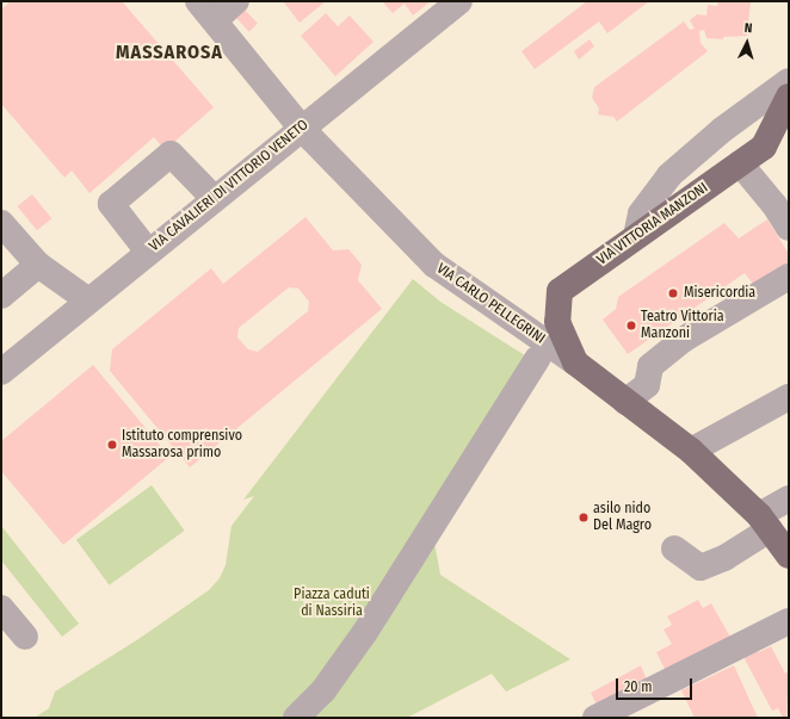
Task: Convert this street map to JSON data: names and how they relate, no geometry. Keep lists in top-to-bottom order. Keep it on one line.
{"streets":{"main road":["VIA VITTORIA MANZONI","VIA CARLO PELLEGRINI"],"street":["VIA CAVALIERI DI VITTORIO VENETO"]},"crossings":[["VIA CAVALIERI DI VITTORIO VENETO","VIA CARLO PELLEGRINI"],["VIA VITTORIA MANZONI","VIA CARLO PELLEGRINI"]],"districts":["MASSAROSA"],"parks":["Piazza caduti di Nassiria"],"places":["Misericordia","Teatro Vittoria Manzoni","Istituto comprensivo Massarosa primo","asilo nido Del Magro"],"scale_bar":"20 m","north":"top"}
